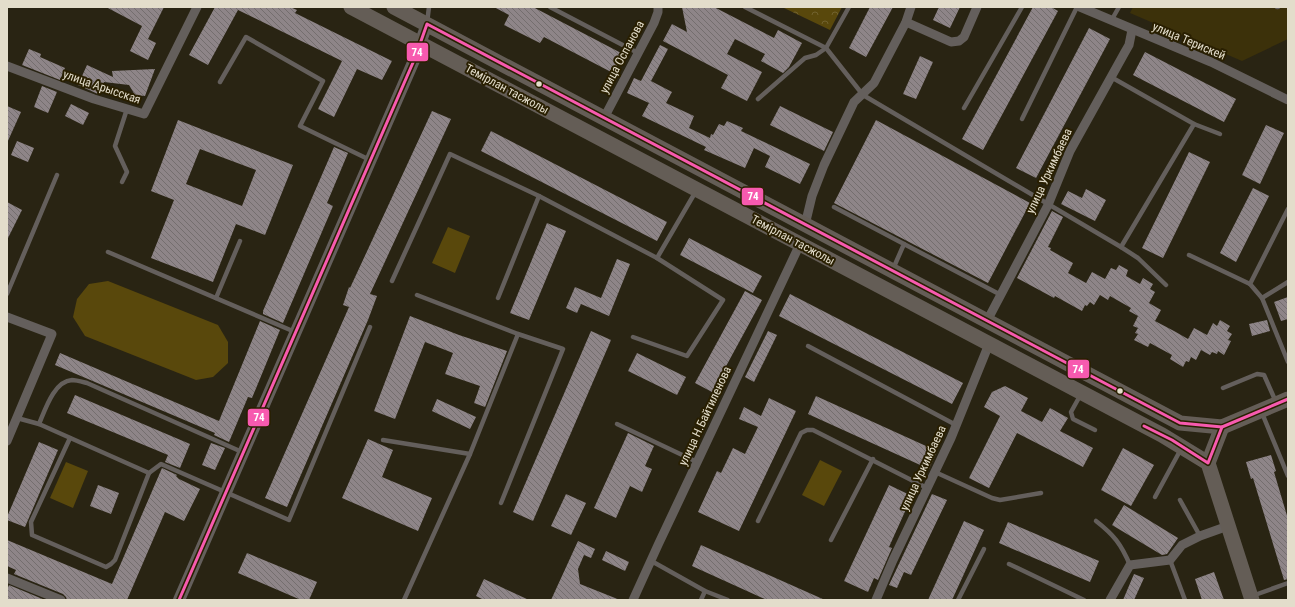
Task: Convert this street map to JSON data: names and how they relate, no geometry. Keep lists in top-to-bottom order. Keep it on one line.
{"streets":{"main road":["Темірлан тасжолы"],"street":["улица Терискей","улица Оспанова","улица Арысская","улица Уркимбаева","улица Н.Байтиленова"]},"crossings":[["улица Терискей","улица Уркимбаева"],["улица Оспанова","Темірлан тасжолы"],["Темірлан тасжолы","улица Уркимбаева"],["Темірлан тасжолы","улица Н.Байтиленова"]],"lines":["transit line 74"]}
